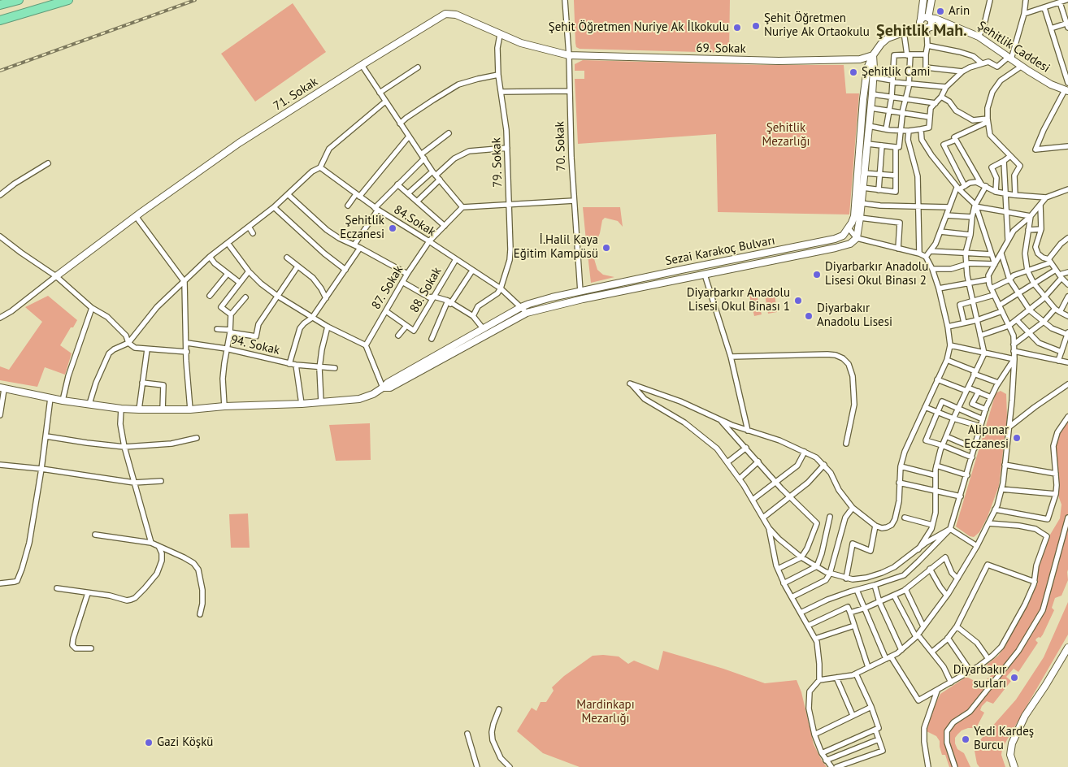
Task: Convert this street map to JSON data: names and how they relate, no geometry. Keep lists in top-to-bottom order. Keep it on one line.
{"streets":{"street":["Şehitlik Caddesi","69. Sokak","71. Sokak","70. Sokak","79. Sokak","84.Sokak","Sezai Karakoç Bulvarı","87. Sokak","88. Sokak","94. Sokak"]},"crossings":[["69. Sokak","71. Sokak"],["69. Sokak","70. Sokak"],["71. Sokak","70. Sokak"],["71. Sokak","79. Sokak"],["70. Sokak","Sezai Karakoç Bulvarı"],["79. Sokak","84.Sokak"],["84.Sokak","Sezai Karakoç Bulvarı"],["84.Sokak","87. Sokak"],["84.Sokak","88. Sokak"]],"districts":["Şehitlik Mah."],"parks":["Şehitlik Mezarlığı","Mardinkapı Mezarlığı"],"places":["Arin","Şehit Öğretmen Nuriye Ak Ortaokulu","Şehit Öğretmen Nuriye Ak İlkokulu","Şehitlik Cami","Şehitlik Eczanesi","İ.Halil Kaya Eğitim Kampüsü","Diyarbarkır Anadolu Lisesi Okul Binası 2","Diyarbarkır Anadolu Lisesi Okul Binası 1","Diyarbakır Anadolu Lisesi","Alipınar Eczanesi","Diyarbakır surları","Yedi Kardeş Burcu","Gazi Köşkü"]}
